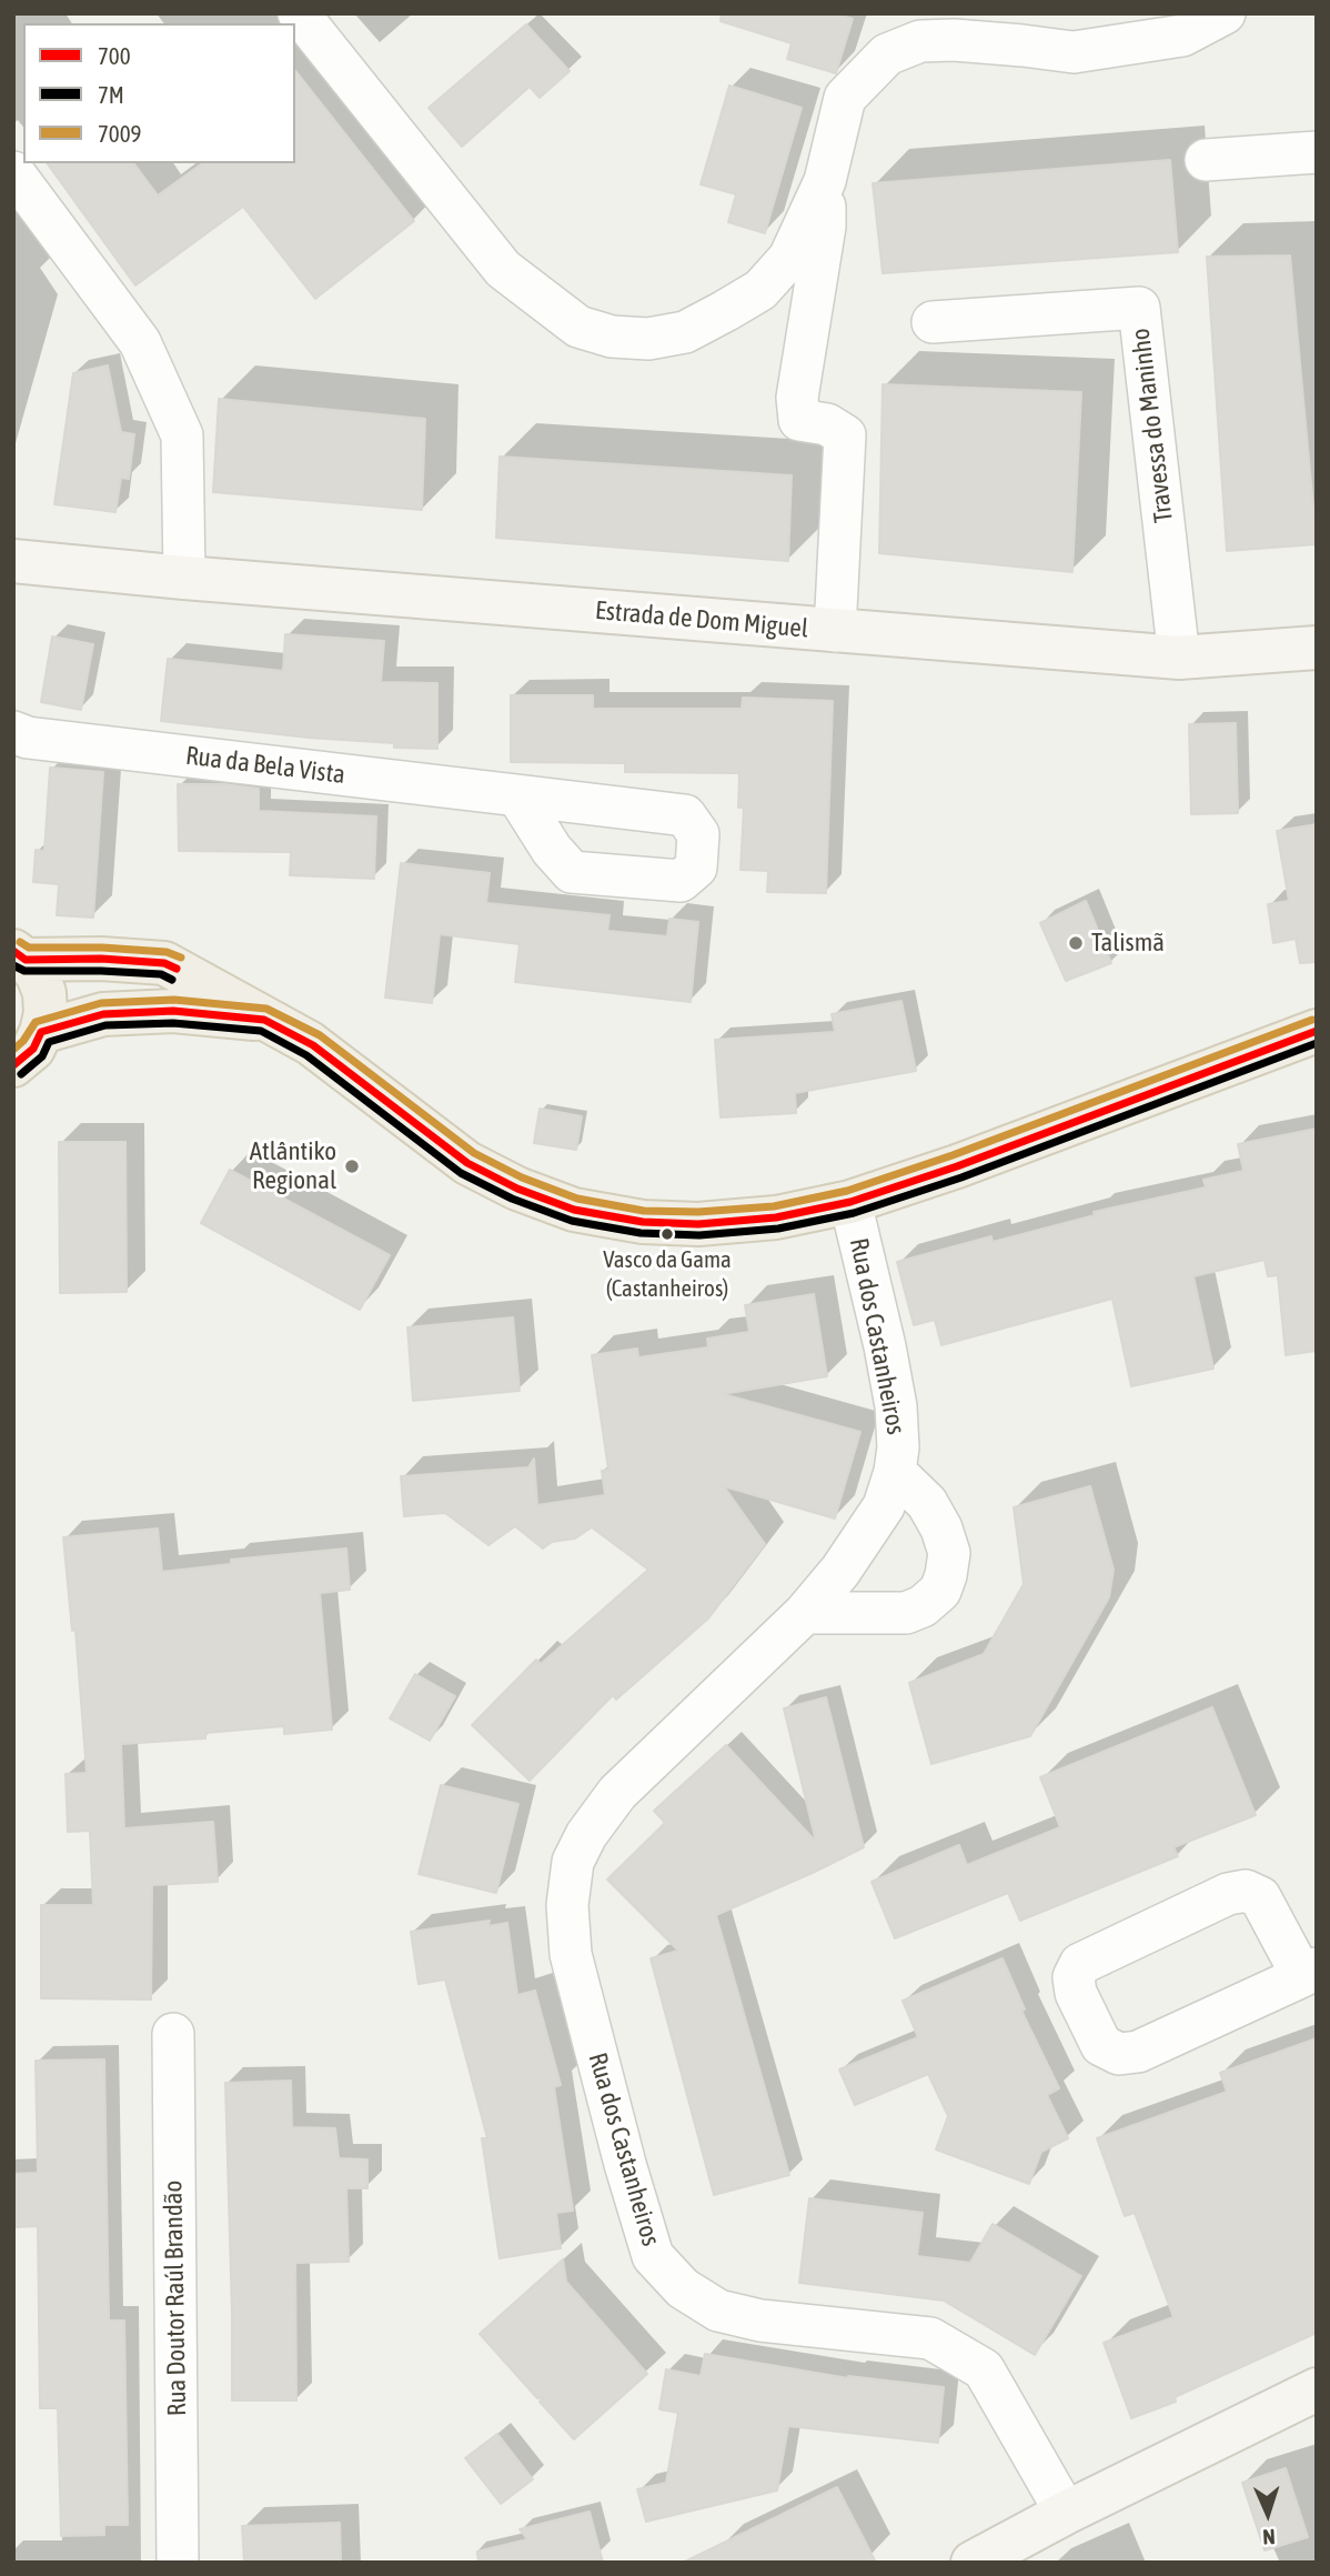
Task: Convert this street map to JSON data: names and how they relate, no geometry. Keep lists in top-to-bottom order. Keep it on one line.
{"streets":{"street":["Travessa do Maninho","Estrada de Dom Miguel","Rua da Bela Vista","Rua dos Castanheiros","Rua Doutor Raúl Brandão"]},"crossings":[["Travessa do Maninho","Estrada de Dom Miguel"]],"places":["Talismã","Atlântiko Regional","Vasco da Gama (Castanheiros)"],"lines":["transit line 7009","transit line 700","transit line 7M"],"legend":["700","7M","7009"],"north":"bottom"}
